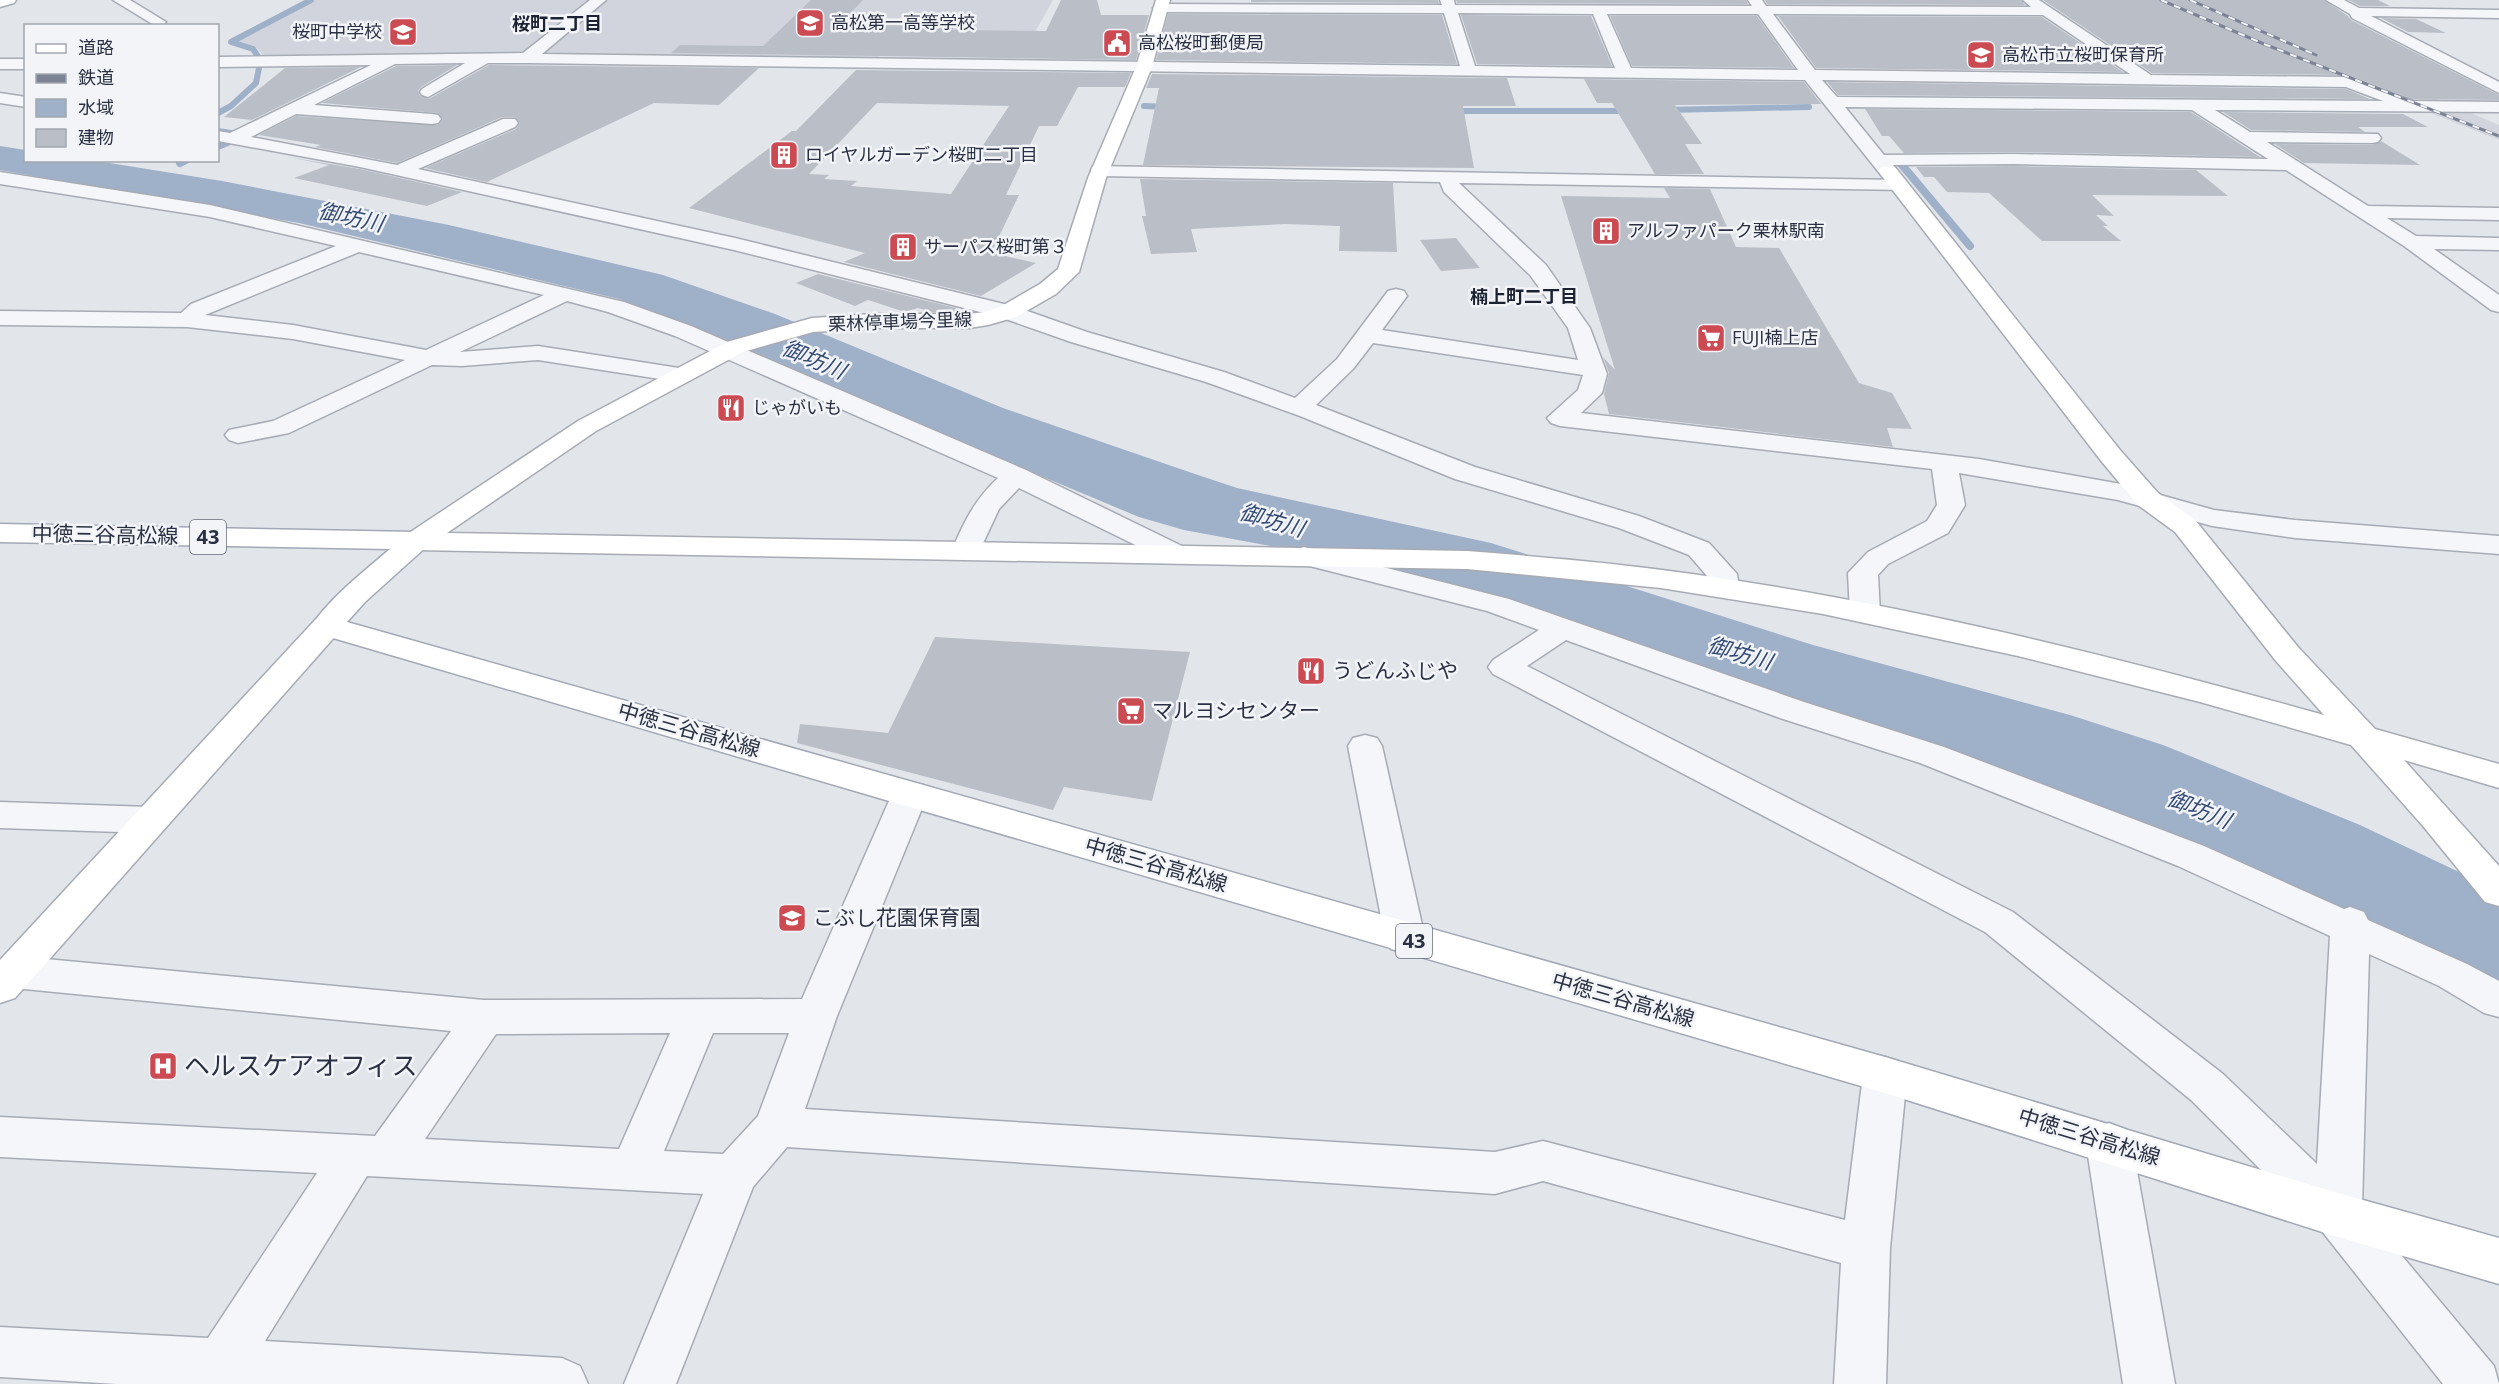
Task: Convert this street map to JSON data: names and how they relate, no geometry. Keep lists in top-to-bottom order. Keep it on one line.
{"streets":{"main road":["栗林停車場今里線","中徳三谷高松線","43"]},"crossings":[["栗林停車場今里線","中徳三谷高松線"]],"districts":["桜町二丁目","楠上町二丁目"],"water":["御坊川"],"places":{"school or university":["高松第一高等学校","桜町中学校","高松市立桜町保育所","こぶし花園保育園"],"public building":["高松桜町郵便局"],"building":["ロイヤルガーデン桜町二丁目","アルファパーク栗林駅南","サーパス桜町第３"],"supermarket":["FUJI楠上店","マルヨシセンター"],"restaurant":["じゃがいも","うどんふじや"],"hospital":["ヘルスケアオフィス"]},"legend":["道路","鉄道","水域","建物"]}
